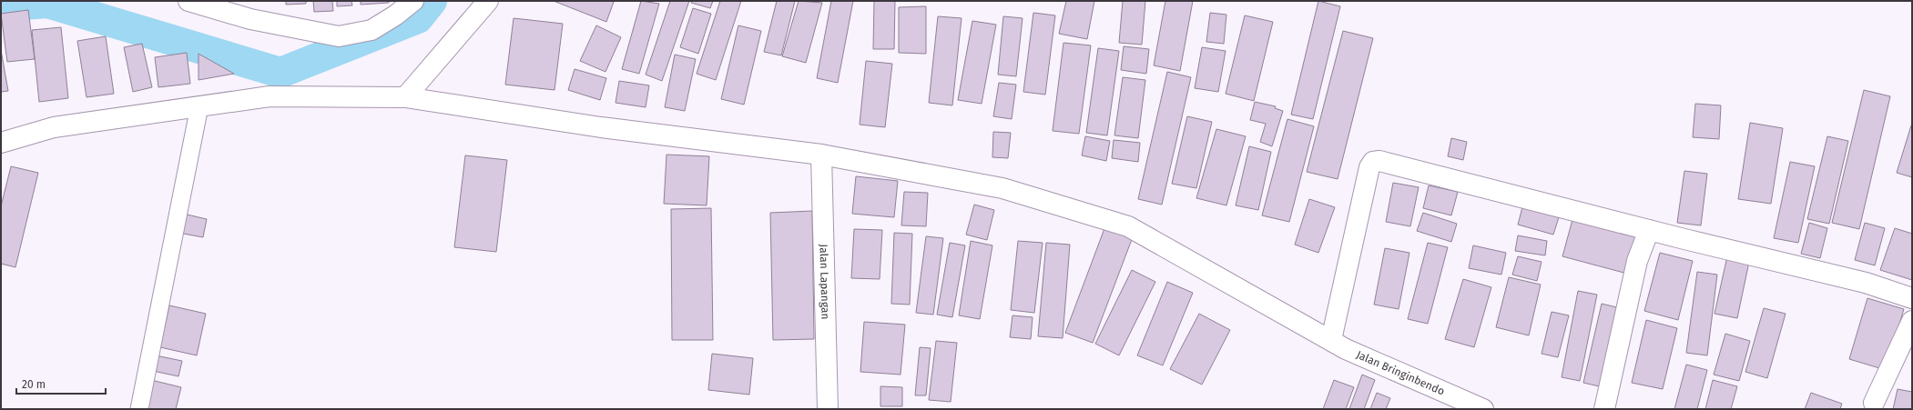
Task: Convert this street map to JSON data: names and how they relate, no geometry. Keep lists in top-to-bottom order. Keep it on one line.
{"streets":{"street":["Jalan Lapangan","Jalan Bringinbendo"]},"crossings":[["Jalan Lapangan","Jalan Bringinbendo"]],"scale_bar":"20 m"}
